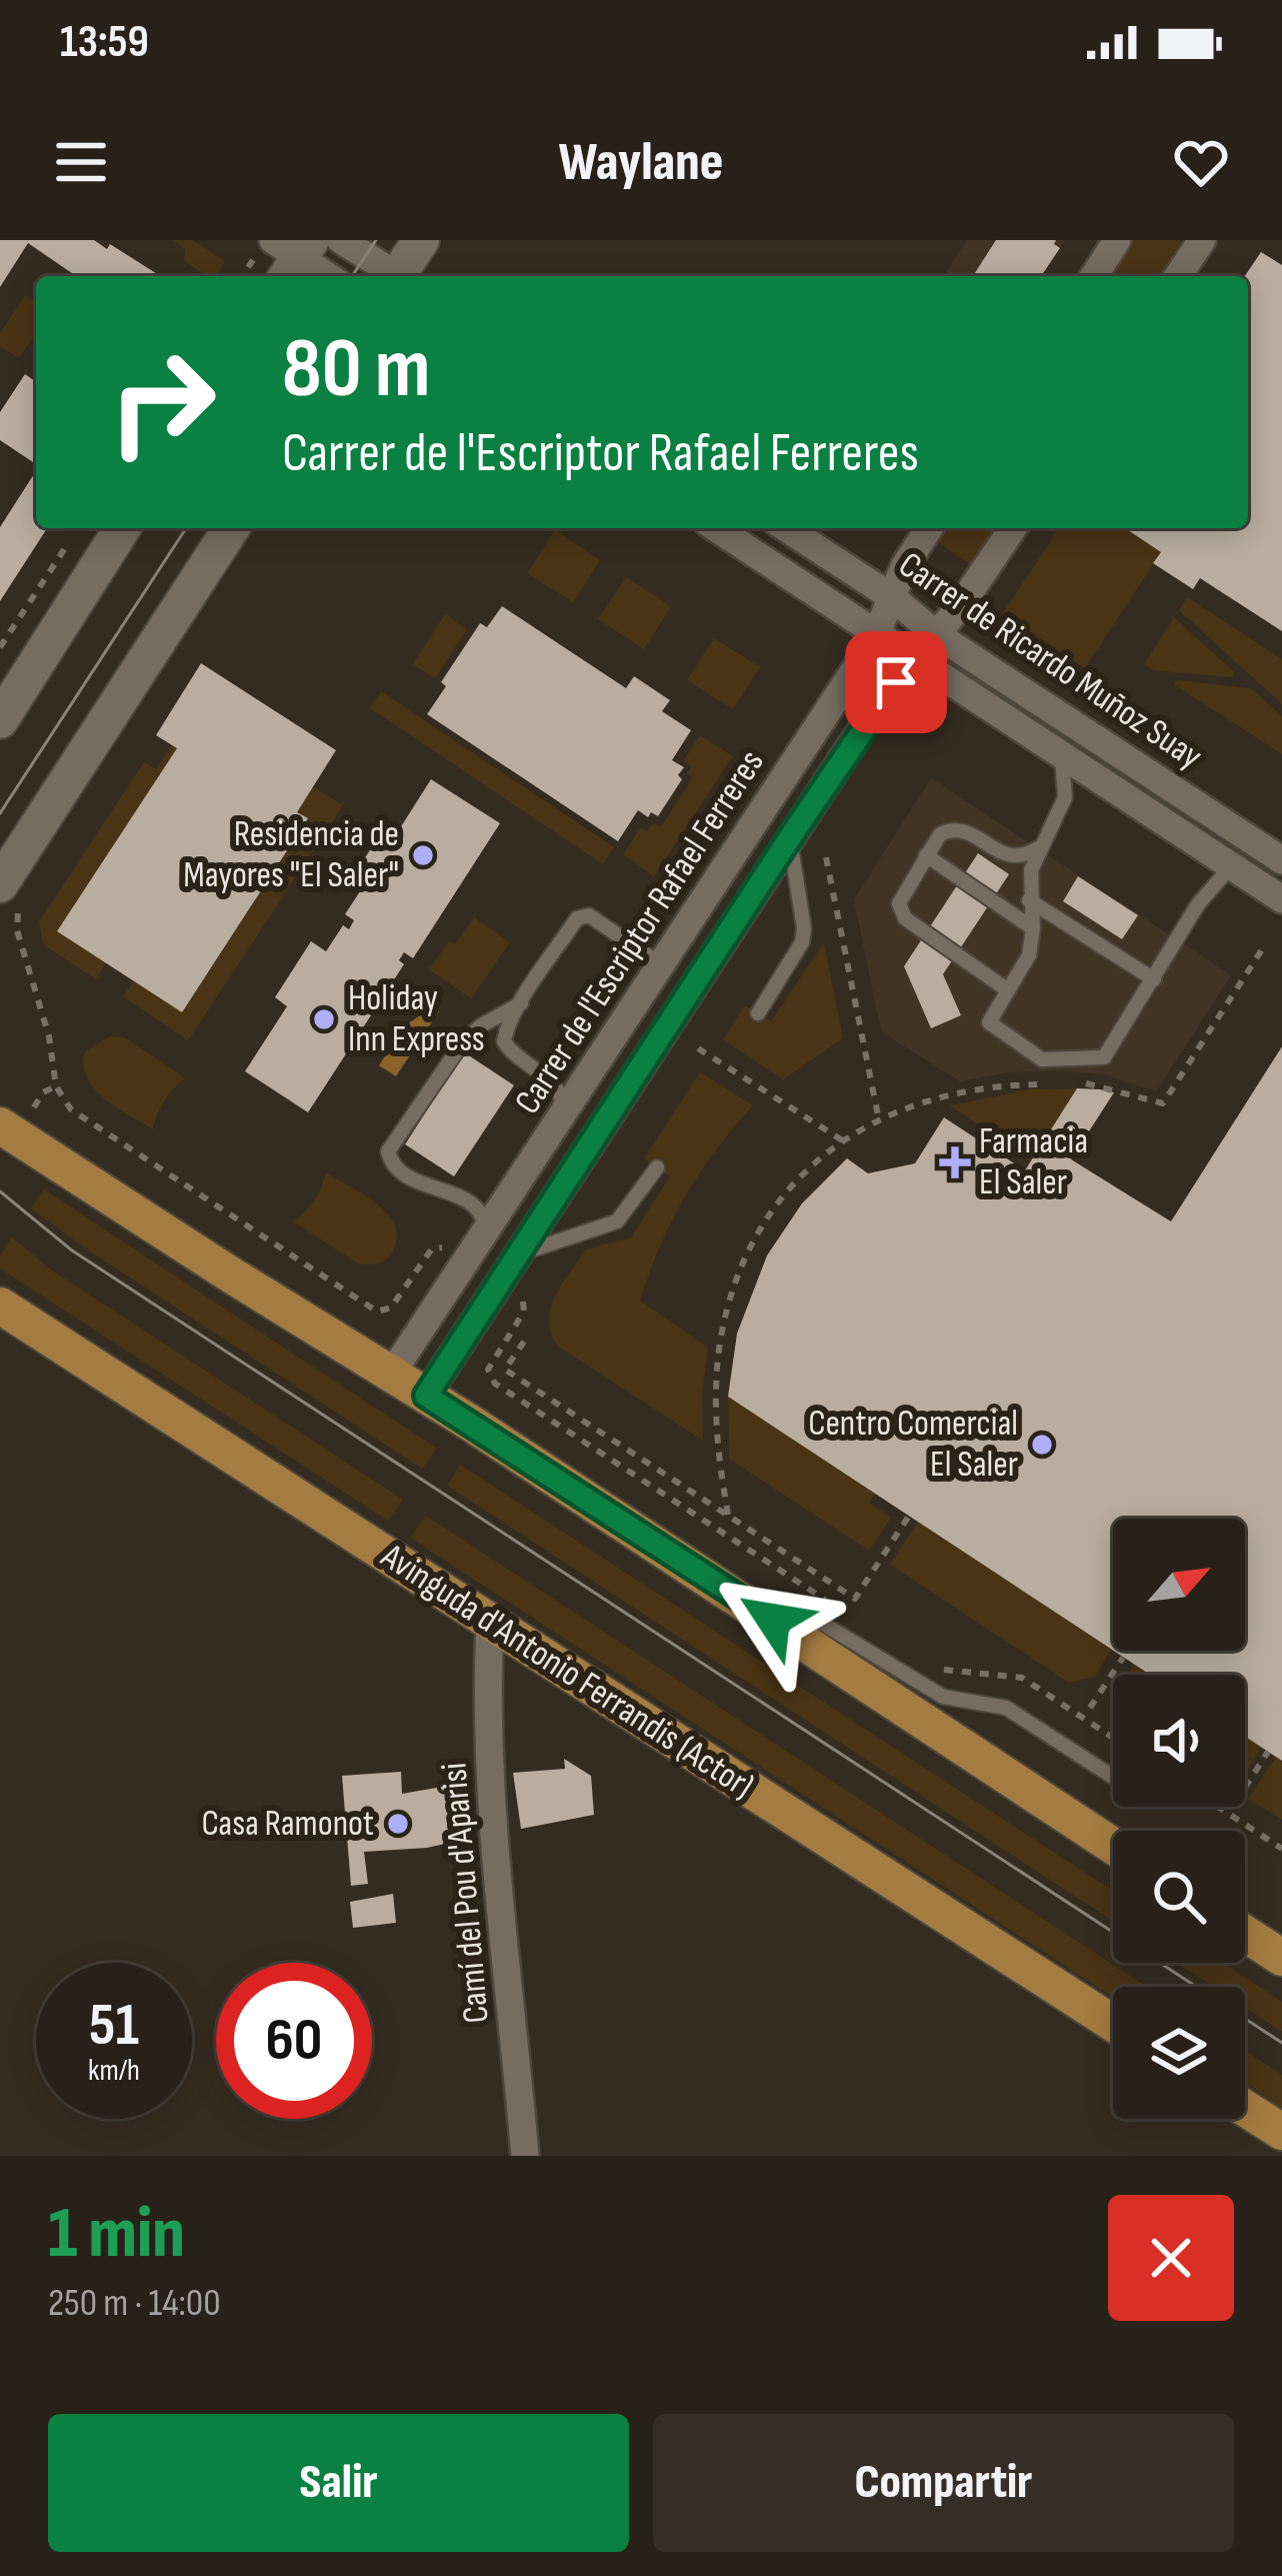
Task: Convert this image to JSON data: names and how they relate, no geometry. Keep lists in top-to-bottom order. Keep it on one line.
{"streets":{"main road":["Avinguda d'Antonio Ferrandis (Actor)"],"street":["Carrer de Ricardo Muñoz Suay","Carrer de l'Escriptor Rafael Ferreres","Camí del Pou d'Aparisi"]},"crossings":[["Carrer de Ricardo Muñoz Suay","Carrer de l'Escriptor Rafael Ferreres"],["Avinguda d'Antonio Ferrandis (Actor)","Camí del Pou d'Aparisi"]],"places":{"other":["Residencia de Mayores \"El Saler\"","Holiday Inn Express","Centro Comercial El Saler","Casa Ramonot"],"health":["Farmacia El Saler"]},"north":"top right","page":{"status":"13:59","header":"Waylane","turn":["80 m","Carrer de l'Escriptor Rafael Ferreres"],"speed":"51 km/h","limit":"60","heading":["1 min","250 m · 14:00"],"buttons":["Salir","Compartir"]}}
